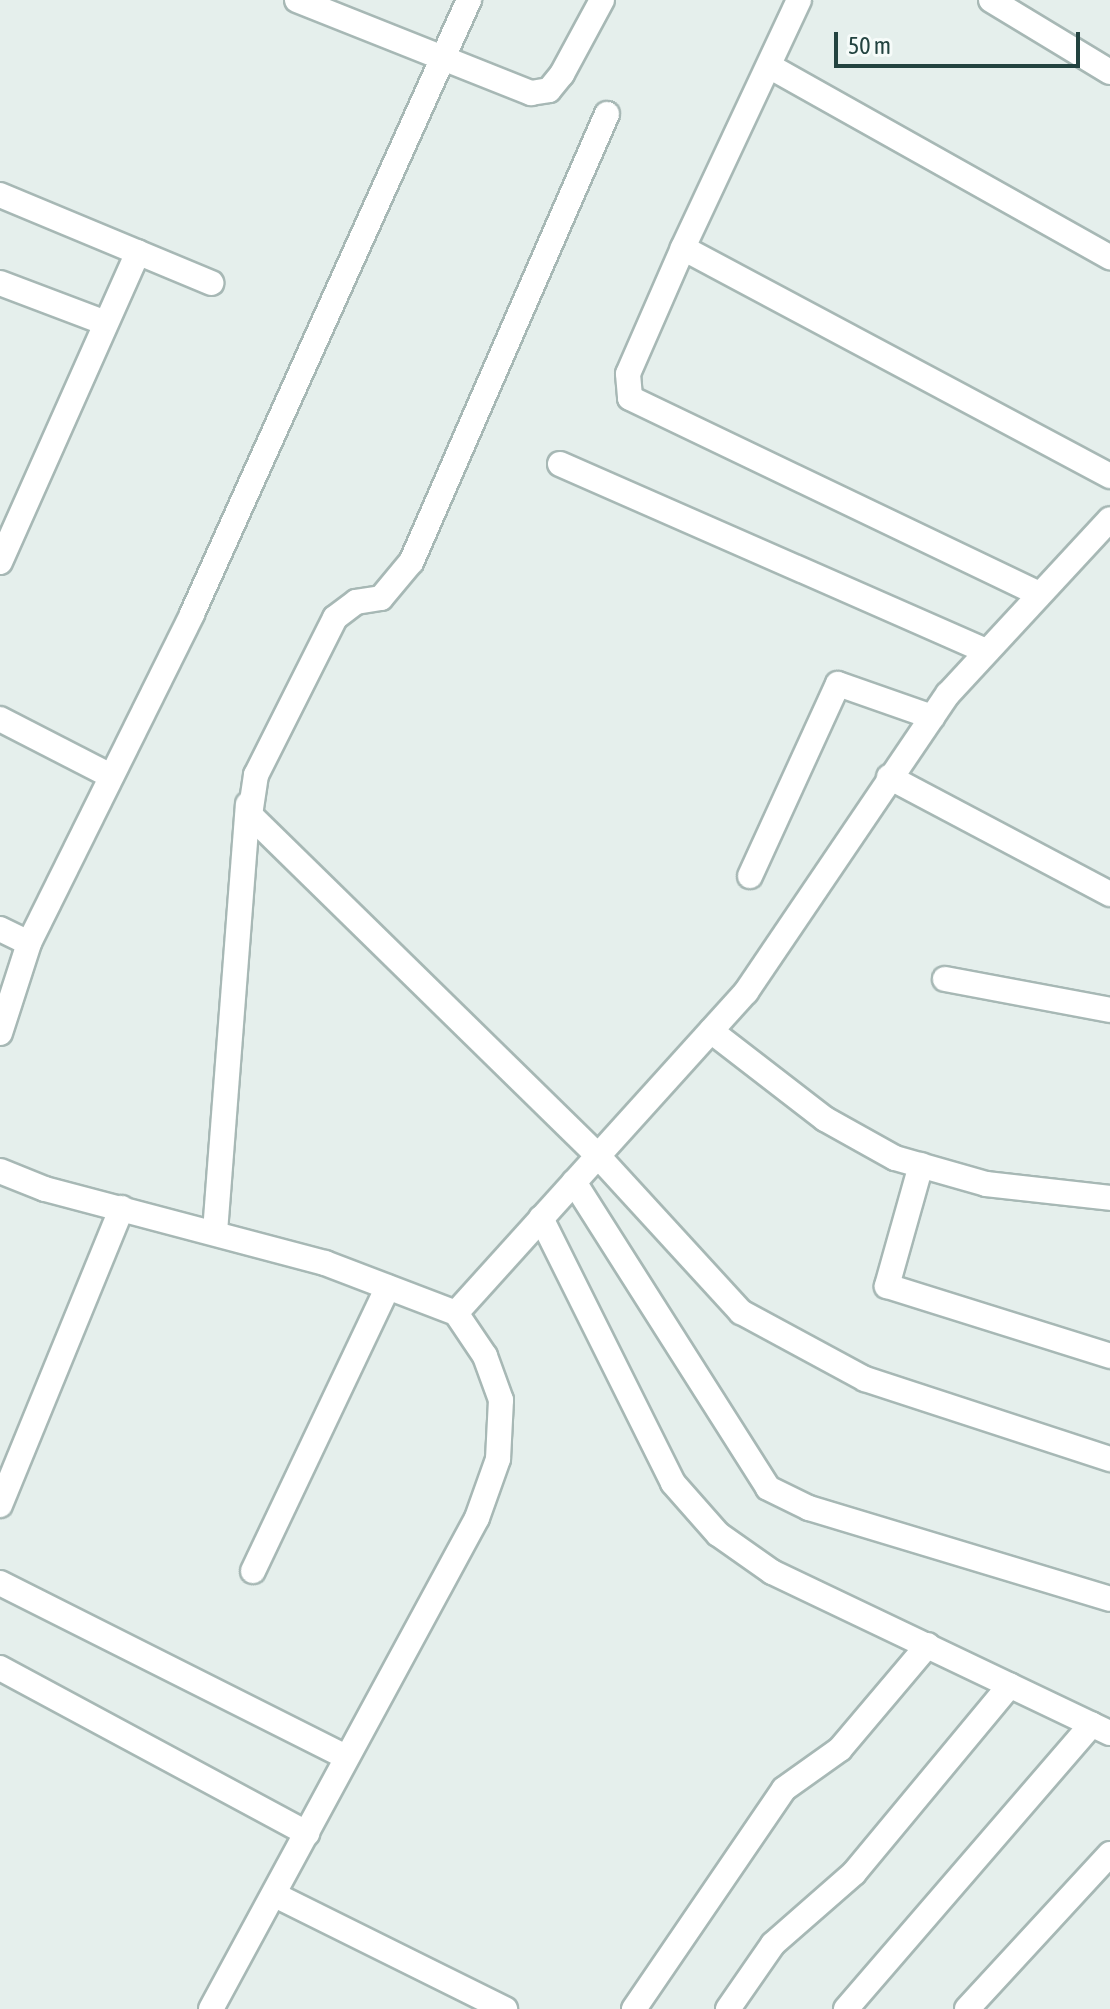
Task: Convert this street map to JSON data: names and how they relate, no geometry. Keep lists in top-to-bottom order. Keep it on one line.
{"scale_bar":"50 m"}
